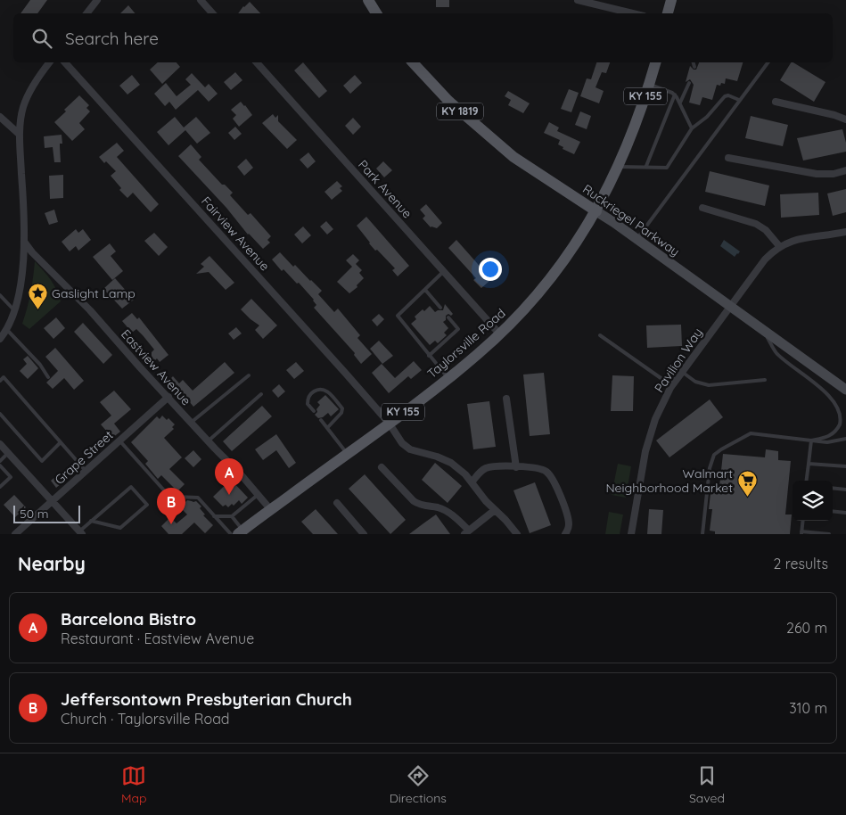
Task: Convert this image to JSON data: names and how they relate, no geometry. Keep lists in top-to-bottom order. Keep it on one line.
{"streets":{"main road":["KY 155","KY 1819","Ruckriegel Parkway","Taylorsville Road"],"street":["Park Avenue","Fairview Avenue","Pavilion Way","Eastview Avenue","Grape Street"]},"crossings":[["Park Avenue","Taylorsville Road"],["Ruckriegel Parkway","Taylorsville Road"],["Ruckriegel Parkway","Pavilion Way"],["Fairview Avenue","Taylorsville Road"],["Taylorsville Road","Eastview Avenue"],["Eastview Avenue","Grape Street"]],"places":{"place":["Gaslight Lamp"],"supermarket":["Walmart Neighborhood Market"]},"scale_bar":"50 m","page":{"search":"Search here","pins":["A","B"],"scale":"50 m","heading":["Nearby","2 results"],"list":[{"mark":"A","name":"Barcelona Bistro","note":"Restaurant · Eastview Avenue","value":"260 m"},{"mark":"B","name":"Jeffersontown Presbyterian Church","note":"Church · Taylorsville Road","value":"310 m"}],"nav":["Map","Directions","Saved"]}}
